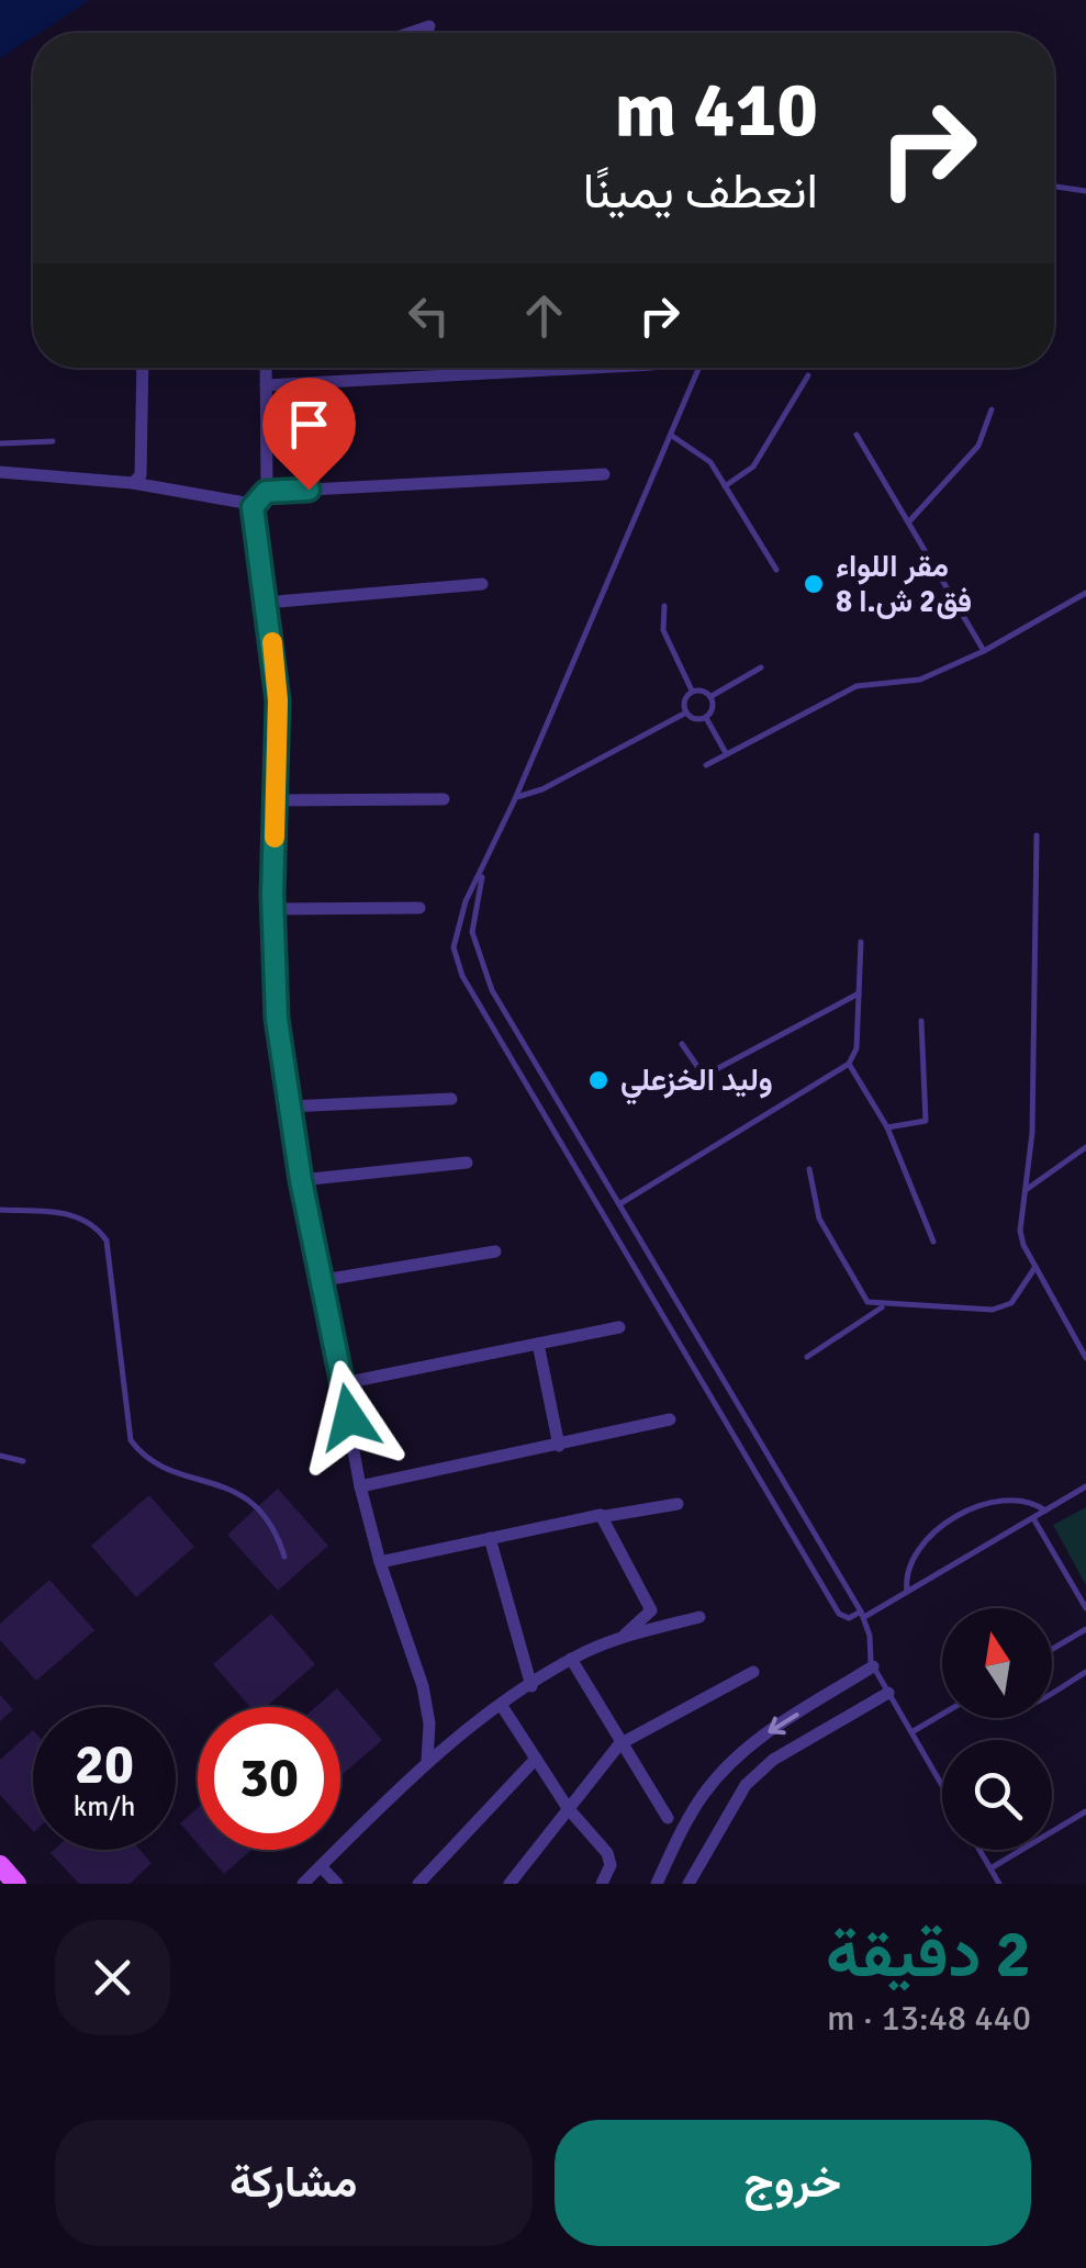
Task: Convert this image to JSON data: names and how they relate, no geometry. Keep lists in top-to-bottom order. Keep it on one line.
{"places":["مقر اللواء 8 فق2 ش.ا","وليد الخزعلي"],"north":"top","page":{"turn":["410 m","انعطف يمينًا"],"speed":"20 km/h","limit":"30","heading":["2 دقيقة","440 m · 13:48"],"buttons":["خروج","مشاركة"]}}
